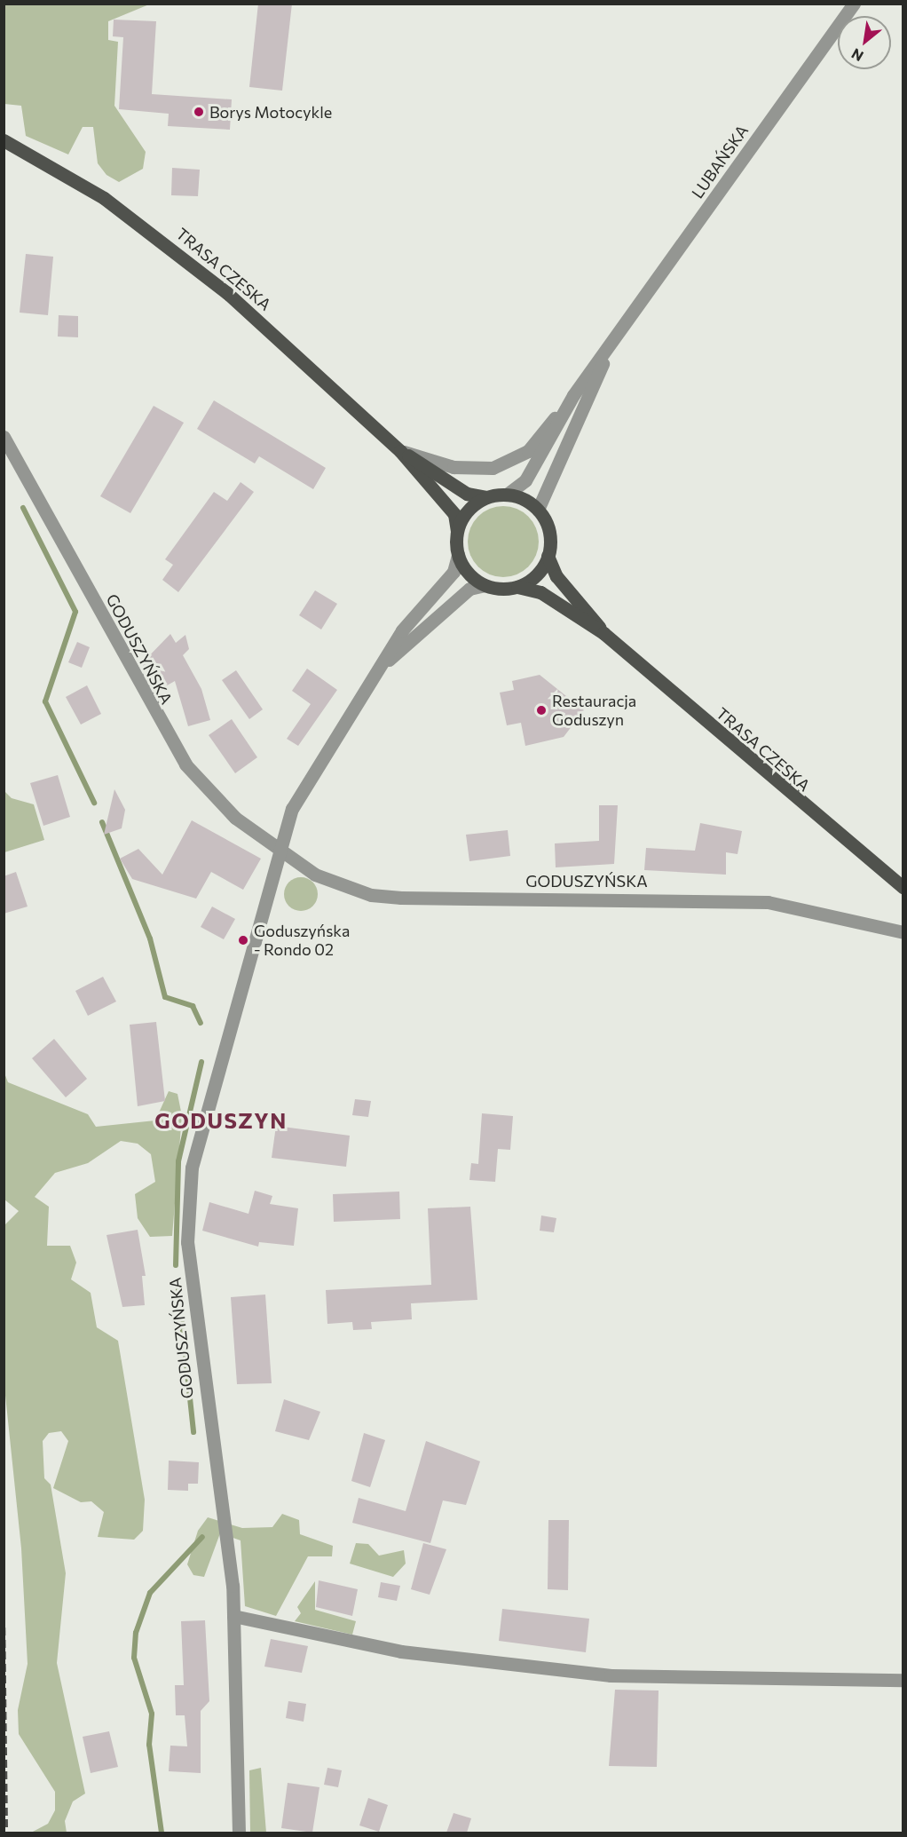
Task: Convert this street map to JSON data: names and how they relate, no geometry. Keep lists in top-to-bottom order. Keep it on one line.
{"streets":{"main road":["TRASA CZESKA"],"street":["LUBAŃSKA","GODUSZYŃSKA"]},"crossings":[["LUBAŃSKA","TRASA CZESKA"],["LUBAŃSKA","GODUSZYŃSKA"],["TRASA CZESKA","GODUSZYŃSKA"]],"districts":["GODUSZYN"],"places":["Borys Motocykle","Restauracja Goduszyn","Goduszyńska - Rondo 02"],"north":"bottom left"}
